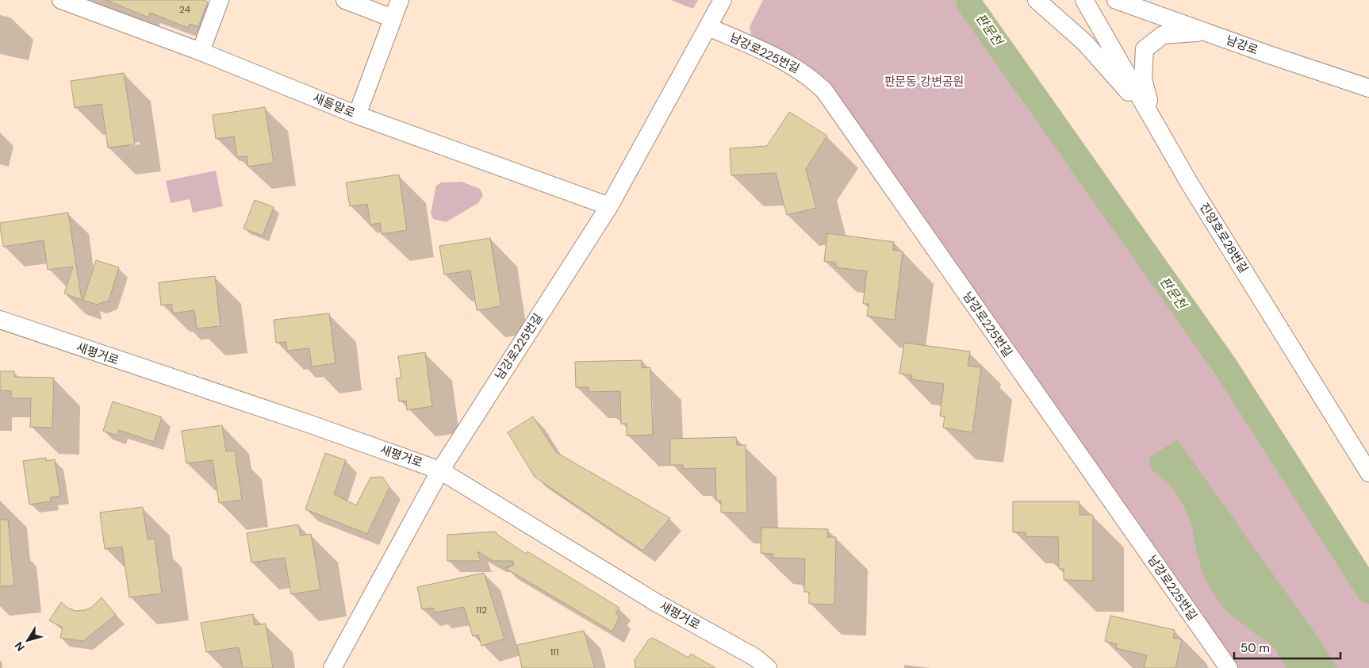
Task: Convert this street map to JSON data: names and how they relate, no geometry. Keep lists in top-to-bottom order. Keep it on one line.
{"streets":{"street":["남강로","남강로225번길","새들말로","진양호로28번길","새평거로"]},"crossings":[["남강로225번길","새들말로"],["남강로225번길","새평거로"]],"water":["판문천"],"parks":["판문동 강변공원"],"house_numbers":["24","112","111"],"scale_bar":"50 m","north":"bottom left"}
